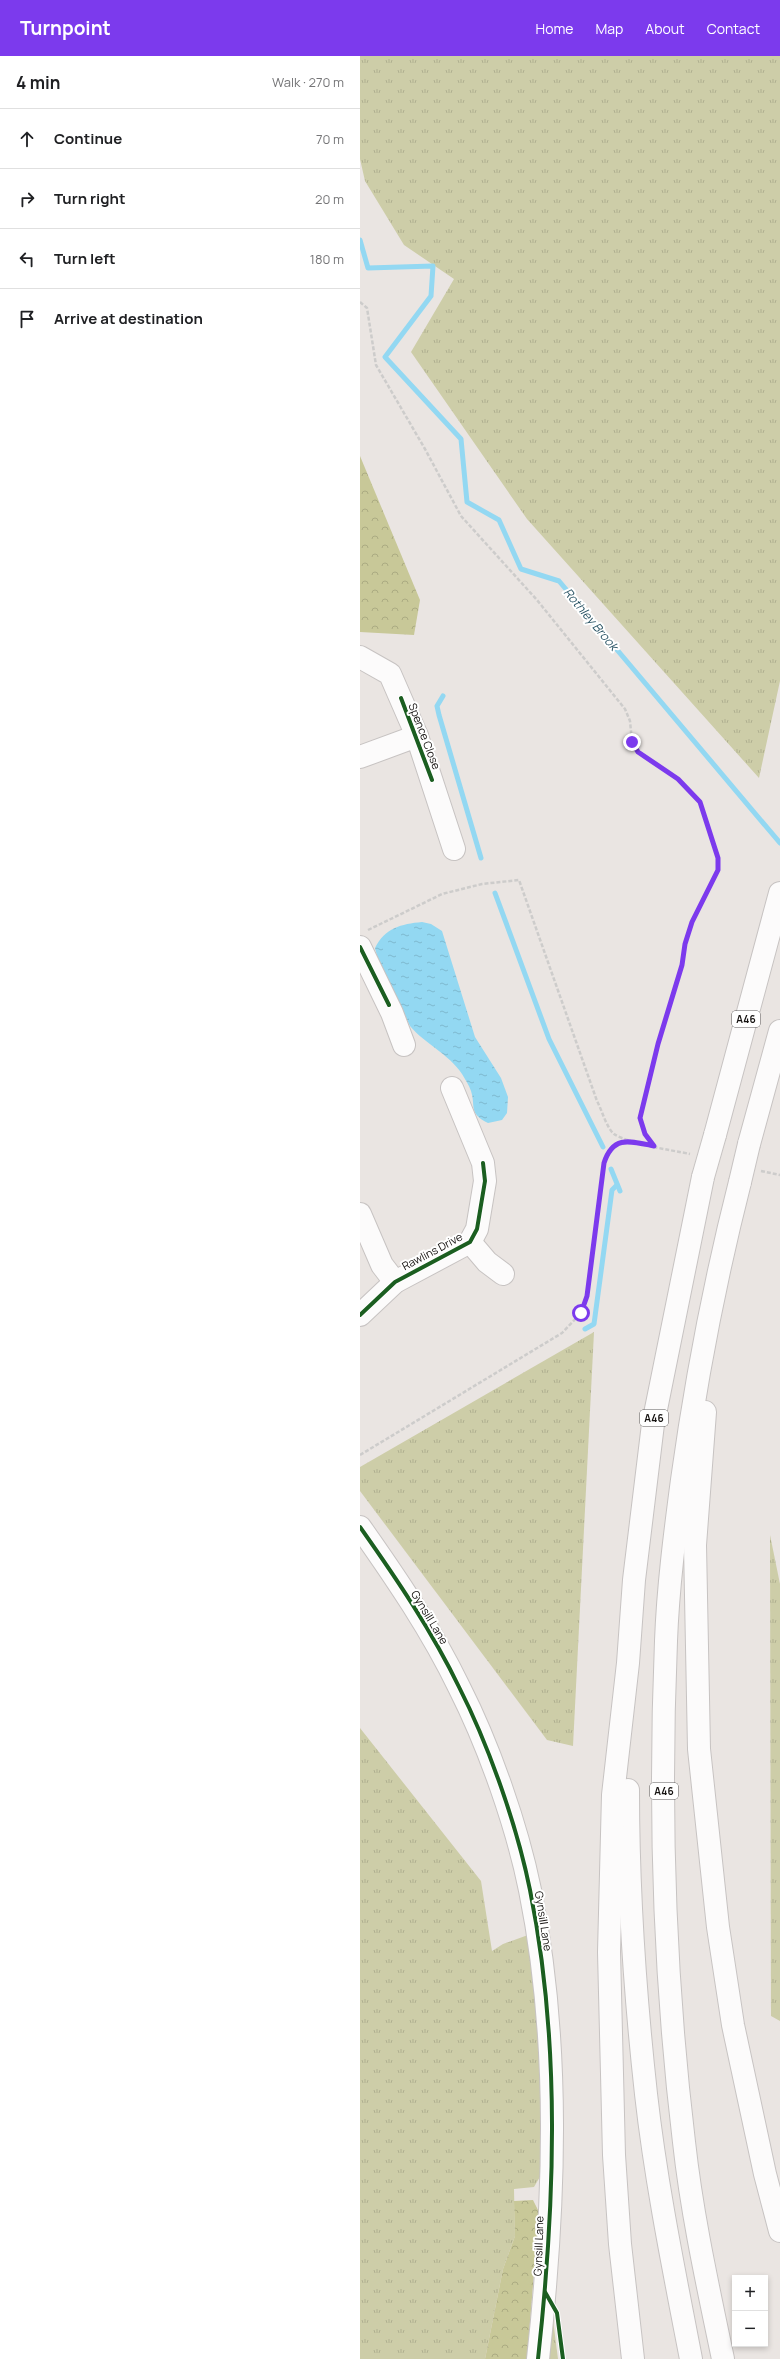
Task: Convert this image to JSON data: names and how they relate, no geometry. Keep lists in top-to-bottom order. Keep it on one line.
{"streets":{"main road":["Spence Close","A46","Rawlins Drive","Gynsill Lane"]},"water":["Rothley Brook"],"page":{"header":"Turnpoint","nav":["Home","Map","About","Contact"],"heading":["4 min","Walk · 270 m"],"list":[["Continue","70 m"],["Turn right","20 m"],["Turn left","180 m"],"Arrive at destination"],"map_buttons":["+","−"]}}
